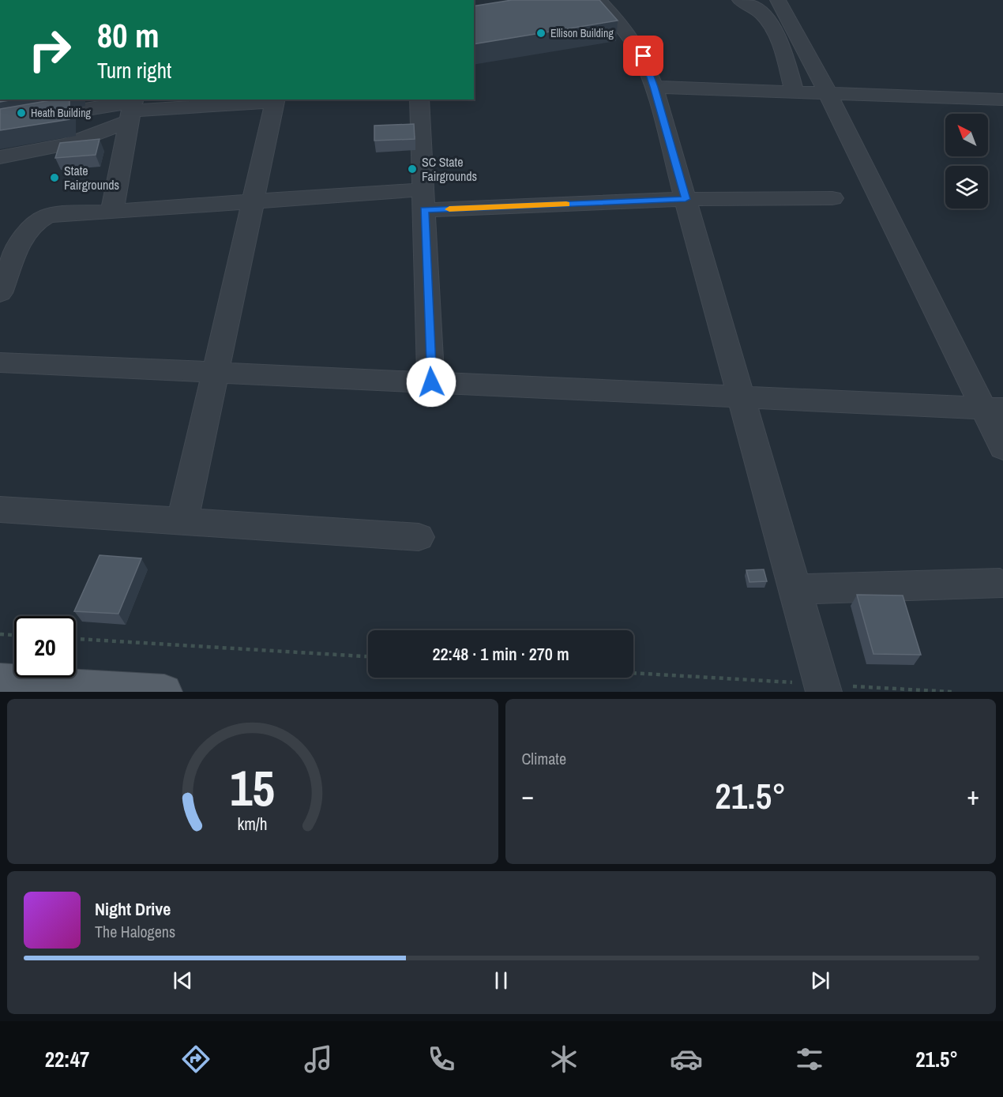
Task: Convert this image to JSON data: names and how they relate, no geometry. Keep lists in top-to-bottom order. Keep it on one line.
{"places":["Ellison Building","Heath Building","SC State Fairgrounds","State Fairgrounds"],"north":"top left","page":{"turn":["80 m","Turn right"],"limit":"20","trip":"22:48 · 1 min · 270 m","tile":"Climate","heat":["−","21.5°","+"],"song":["Night Drive","The Halogens"],"tabs":["22:47","21.5°"],"gauge":["15","km/h"]}}
